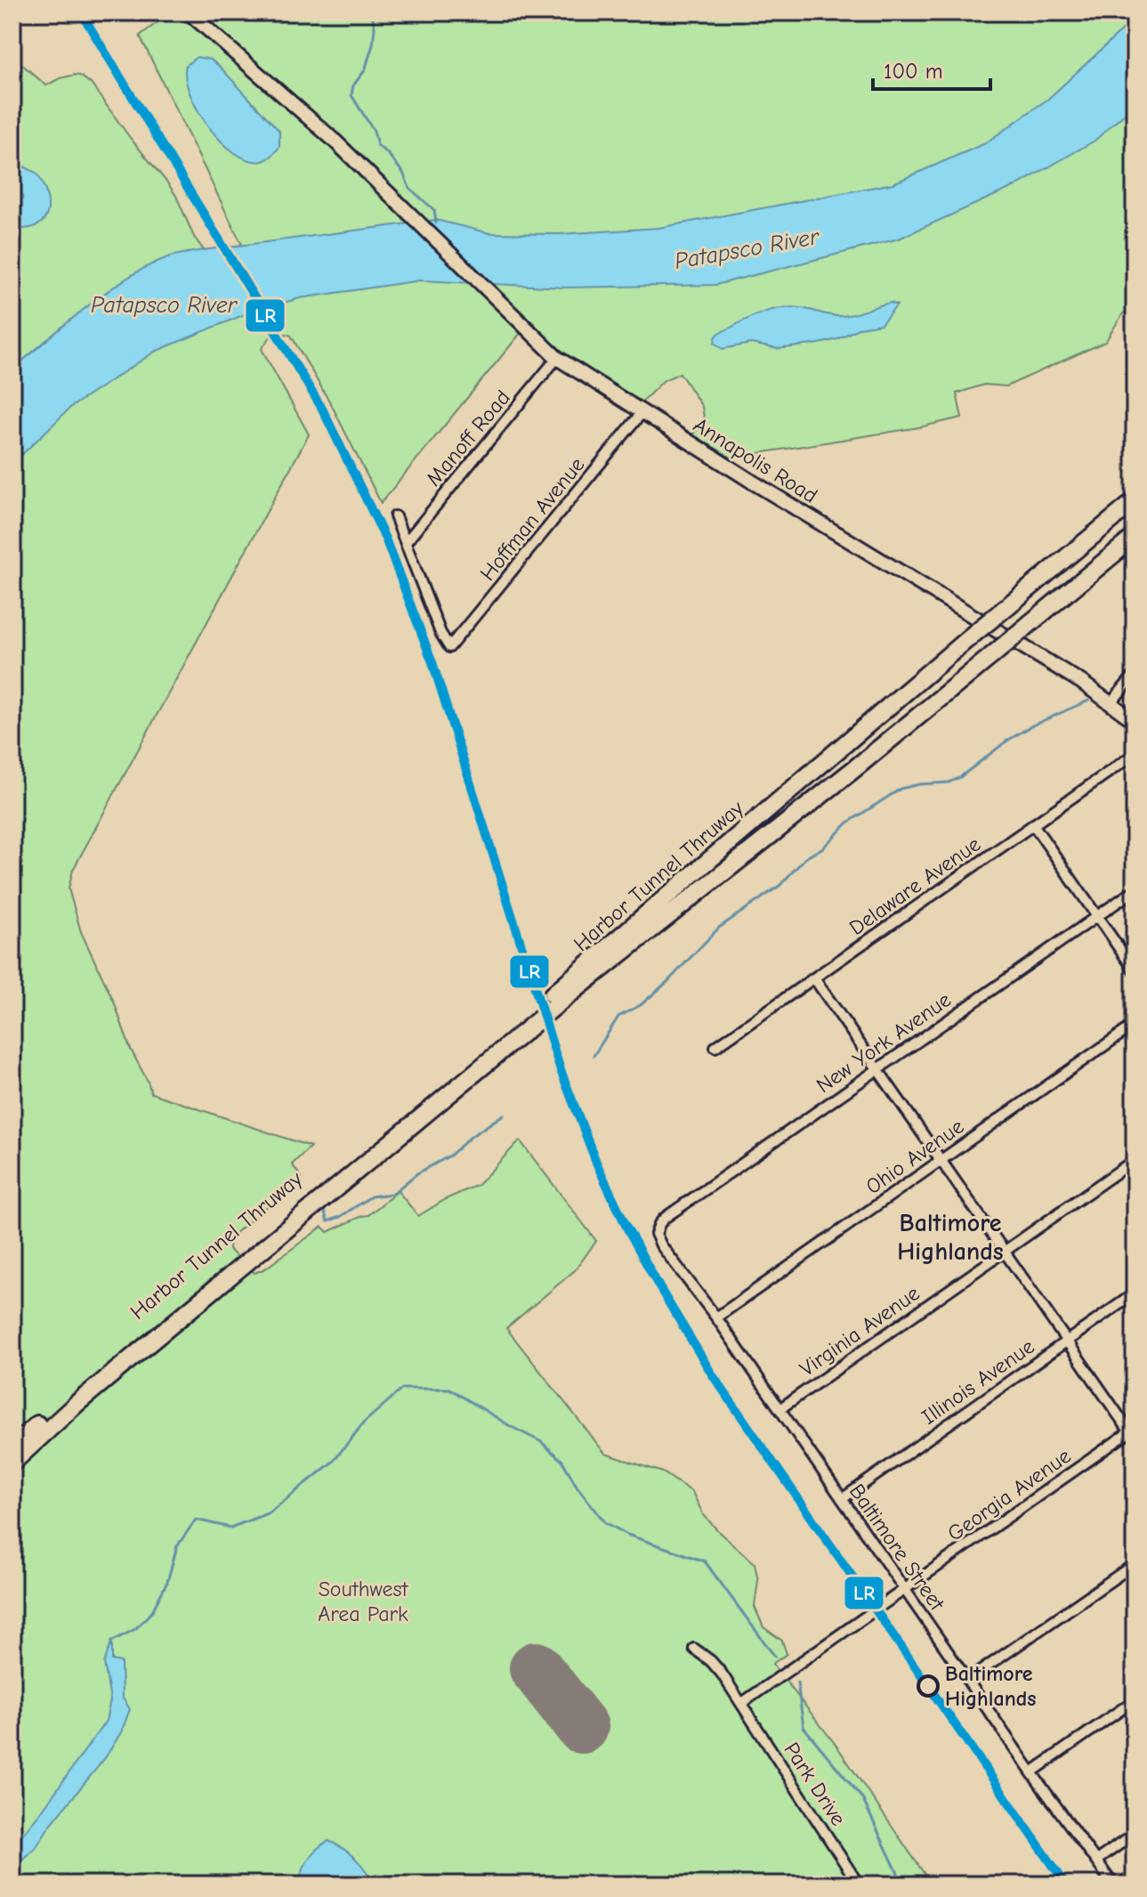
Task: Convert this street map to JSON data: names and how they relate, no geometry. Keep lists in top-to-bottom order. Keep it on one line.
{"streets":{"highway":["Harbor Tunnel Thruway"],"main road":["Annapolis Road"],"street":["Manoff Road","Hoffman Avenue","Delaware Avenue","New York Avenue","Ohio Avenue","Virginia Avenue","Illinois Avenue","Georgia Avenue","Baltimore Street","Park Drive"]},"crossings":[["Manoff Road","Annapolis Road"],["Manoff Road","Hoffman Avenue"],["Annapolis Road","Hoffman Avenue"],["New York Avenue","Baltimore Street"],["Ohio Avenue","Baltimore Street"],["Virginia Avenue","Baltimore Street"],["Illinois Avenue","Baltimore Street"],["Georgia Avenue","Baltimore Street"]],"districts":["Baltimore Highlands"],"water":["Patapsco River"],"parks":["Southwest Area Park"],"places":["Baltimore Highlands"],"lines":["transit line LR"],"scale_bar":"100 m"}
